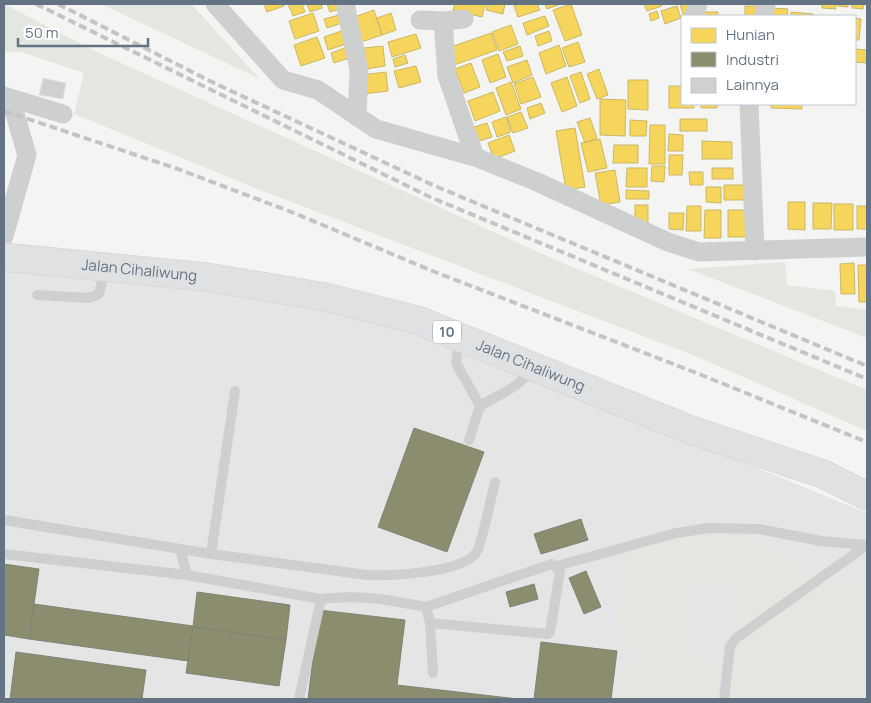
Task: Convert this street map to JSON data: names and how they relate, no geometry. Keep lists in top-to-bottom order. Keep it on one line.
{"streets":{"highway":["Jalan Cihaliwung","10"]},"legend":["Hunian","Industri","Lainnya"],"scale_bar":"50 m"}
